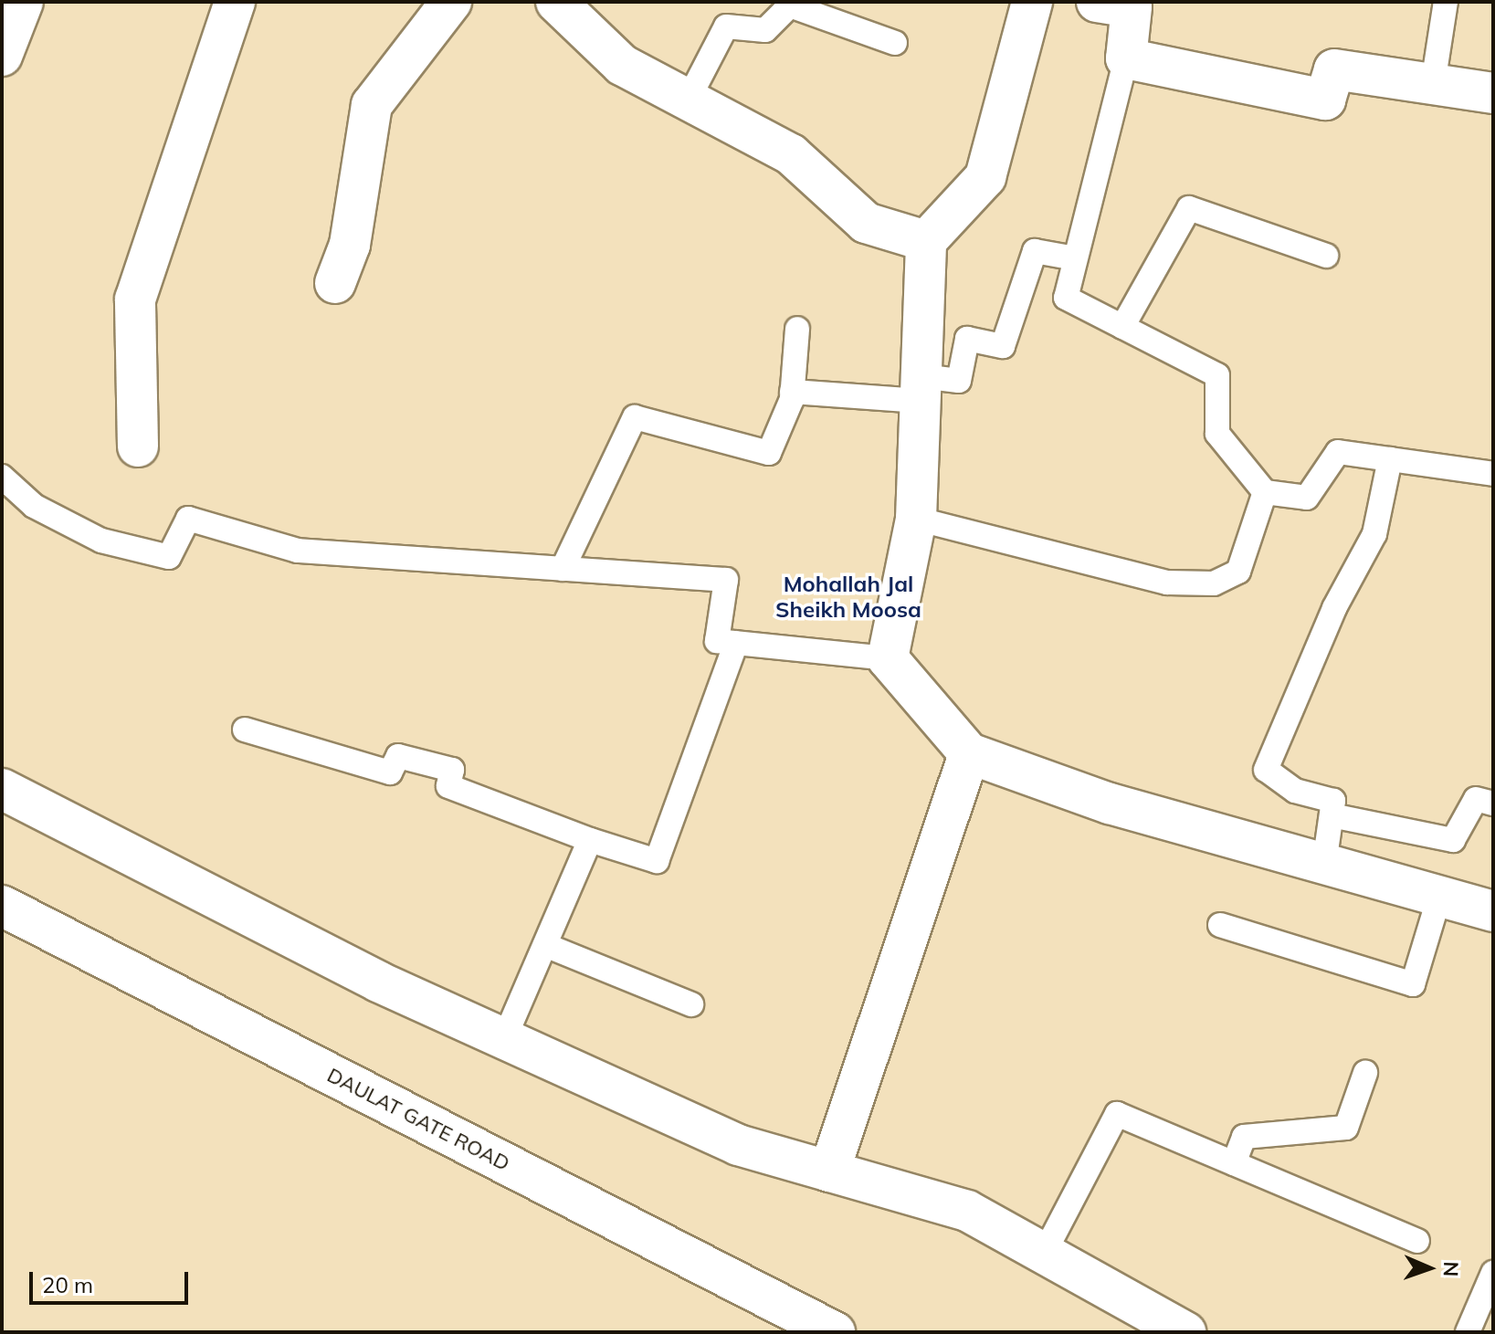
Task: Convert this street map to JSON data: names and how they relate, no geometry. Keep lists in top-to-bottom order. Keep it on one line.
{"streets":{"street":["DAULAT GATE ROAD"]},"districts":["Mohallah Jal Sheikh Moosa"],"scale_bar":"20 m","north":"right"}
